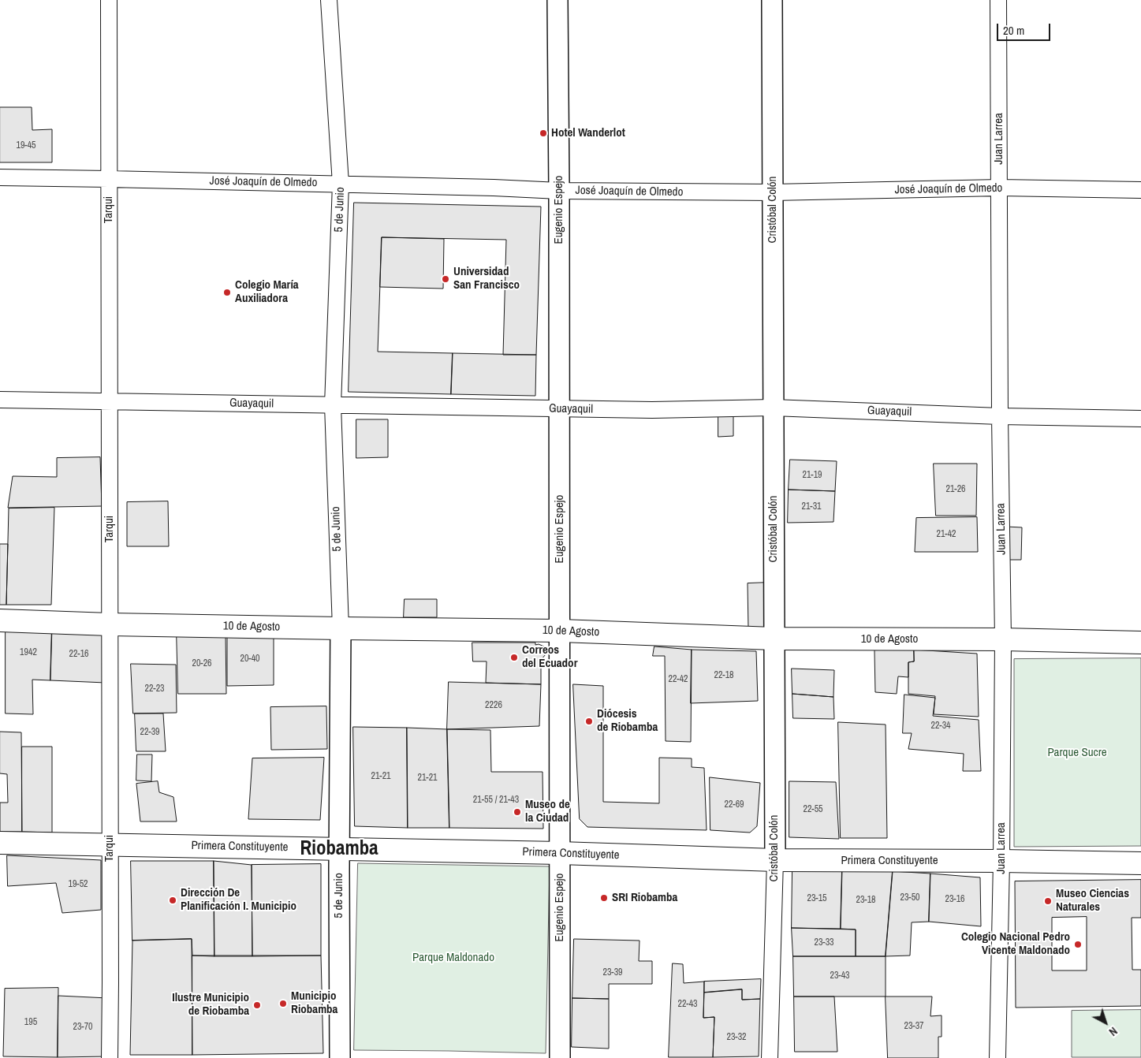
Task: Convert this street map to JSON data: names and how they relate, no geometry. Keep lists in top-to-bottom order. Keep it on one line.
{"streets":{"main road":["10 de Agosto","Primera Constituyente"],"street":["Juan Larrea","José Joaquín de Olmedo","Tarqui","5 de Junio","Eugenio Espejo","Cristóbal Colón","Guayaquil"]},"crossings":[["Juan Larrea","José Joaquín de Olmedo"],["Juan Larrea","Guayaquil"],["Juan Larrea","10 de Agosto"],["Juan Larrea","Primera Constituyente"],["José Joaquín de Olmedo","Tarqui"],["José Joaquín de Olmedo","5 de Junio"],["José Joaquín de Olmedo","Eugenio Espejo"],["José Joaquín de Olmedo","Cristóbal Colón"],["Tarqui","Guayaquil"],["Tarqui","10 de Agosto"],["Tarqui","Primera Constituyente"],["5 de Junio","Guayaquil"],["5 de Junio","10 de Agosto"],["5 de Junio","Primera Constituyente"],["Eugenio Espejo","Guayaquil"],["Eugenio Espejo","10 de Agosto"],["Eugenio Espejo","Primera Constituyente"],["Cristóbal Colón","Guayaquil"],["Cristóbal Colón","10 de Agosto"],["Cristóbal Colón","Primera Constituyente"]],"districts":["Riobamba"],"parks":["Parque Sucre","Parque Maldonado"],"places":["Hotel Wanderlot","Universidad San Francisco","Colegio María Auxiliadora","Correos del Ecuador","Diócesis de Riobamba","Museo de la Ciudad","SRI Riobamba","Dirección De Planificación I. Municipio","Museo Ciencias Naturales","Colegio Nacional Pedro Vicente Maldonado","Municipio Riobamba","Ilustre Municipio de Riobamba"],"house_numbers":["19-45","21-19","21-26","21-31","21-42","1942","22-16","20-40","20-26","22-18","22-42","22-23","2226","22-34","22-39","21-21","21-21","21-55 / 21-43","22-69","22-55","19-52","23-50","23-15","23-16","23-18","23-33","23-39","23-43","22-43","195","23-37","23-70","23-32"],"scale_bar":"20 m","north":"bottom right"}
